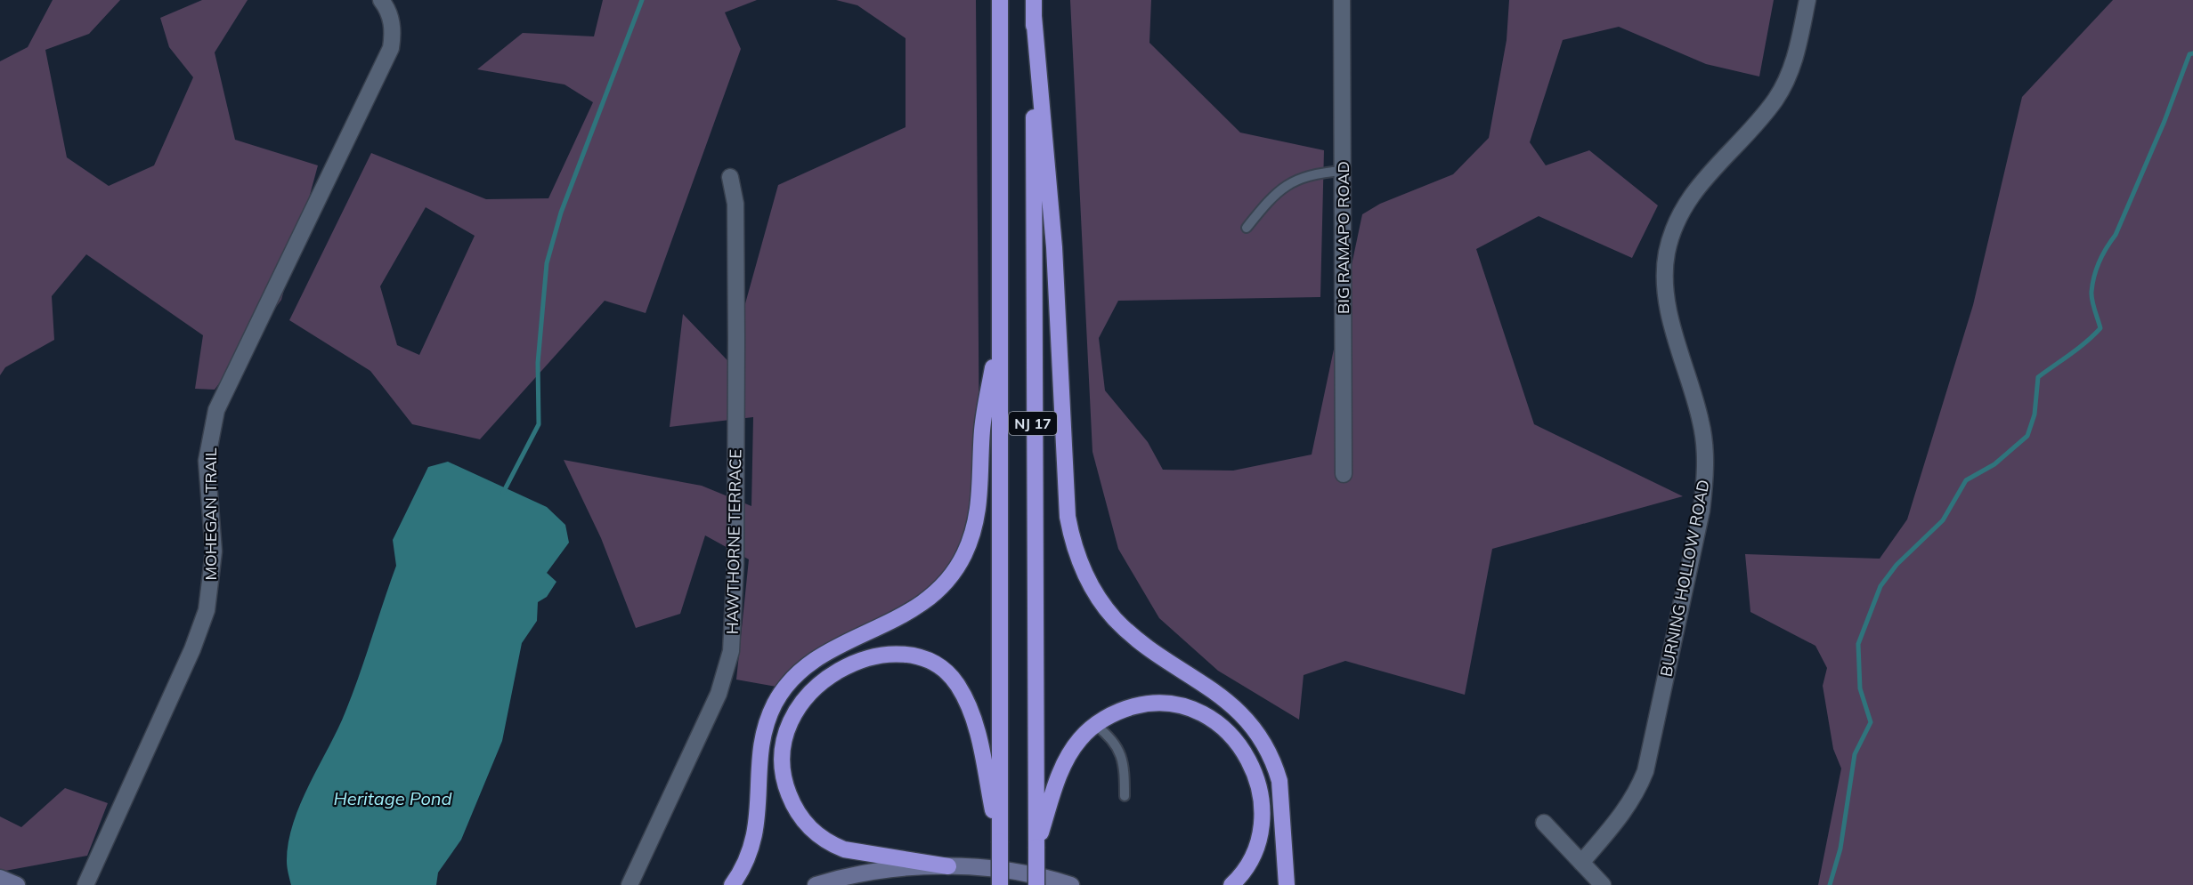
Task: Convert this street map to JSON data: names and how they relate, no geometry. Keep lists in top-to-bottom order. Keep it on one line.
{"streets":{"highway":["NJ 17"],"street":["BIG RAMAPO ROAD","MOHEGAN TRAIL","HAWTHORNE TERRACE","BURNING HOLLOW ROAD"]},"water":["Heritage Pond"]}
